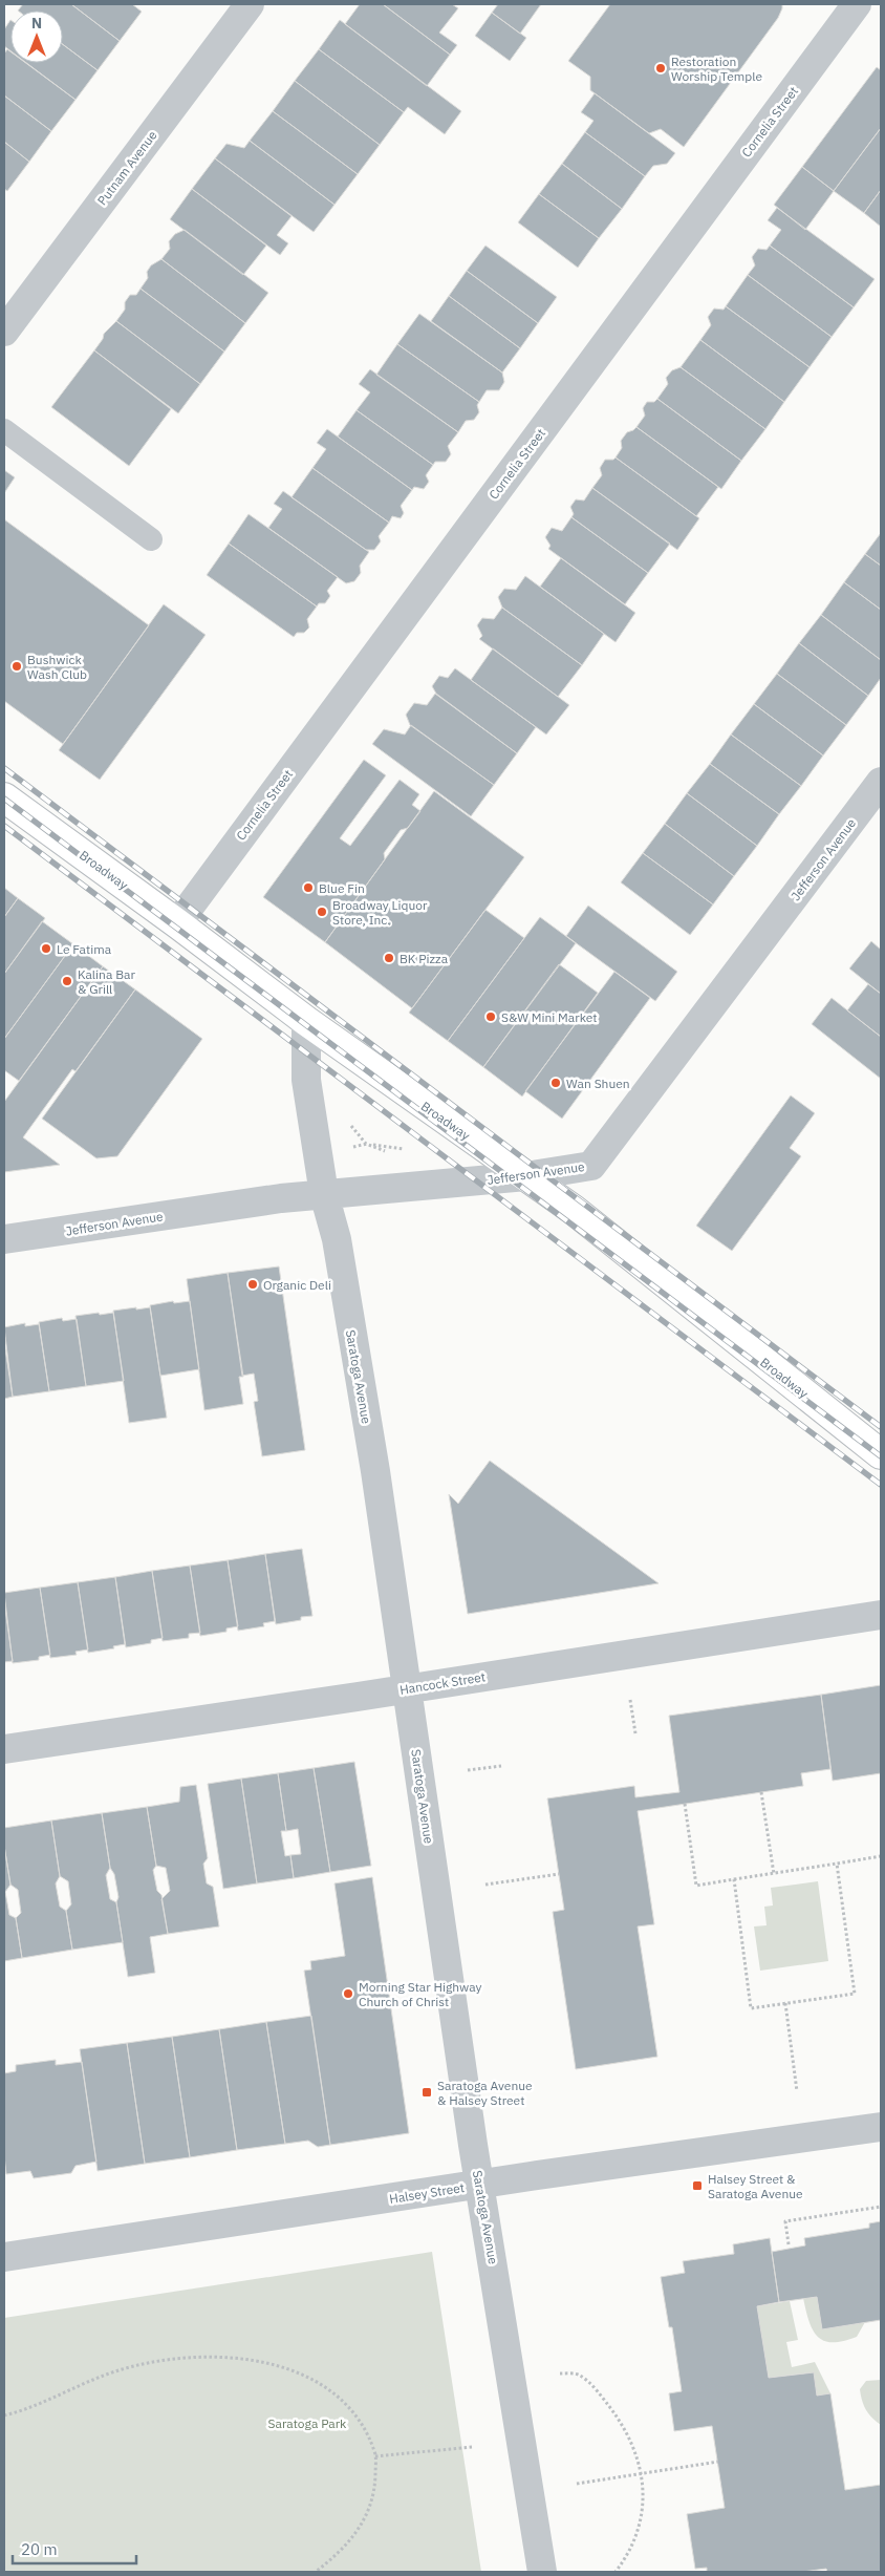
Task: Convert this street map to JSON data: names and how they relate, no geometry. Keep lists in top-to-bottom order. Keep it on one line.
{"streets":{"main road":["Broadway"],"street":["Cornelia Street","Putnam Avenue","Jefferson Avenue","Saratoga Avenue","Hancock Street","Halsey Street"]},"crossings":[["Cornelia Street","Broadway"],["Jefferson Avenue","Broadway"],["Jefferson Avenue","Saratoga Avenue"],["Broadway","Saratoga Avenue"],["Saratoga Avenue","Hancock Street"],["Saratoga Avenue","Halsey Street"]],"parks":["Saratoga Park"],"places":{"other":["Restoration Worship Temple","Bushwick Wash Club","Blue Fin","Broadway Liquor Store, Inc.","Le Fatima","BK Pizza","Kalina Bar & Grill","S&W Mini Market","Wan Shuen","Organic Deli","Morning Star Highway Church of Christ"],"transit":["Saratoga Avenue & Halsey Street","Halsey Street & Saratoga Avenue"]},"scale_bar":"20 m","north":"top"}
